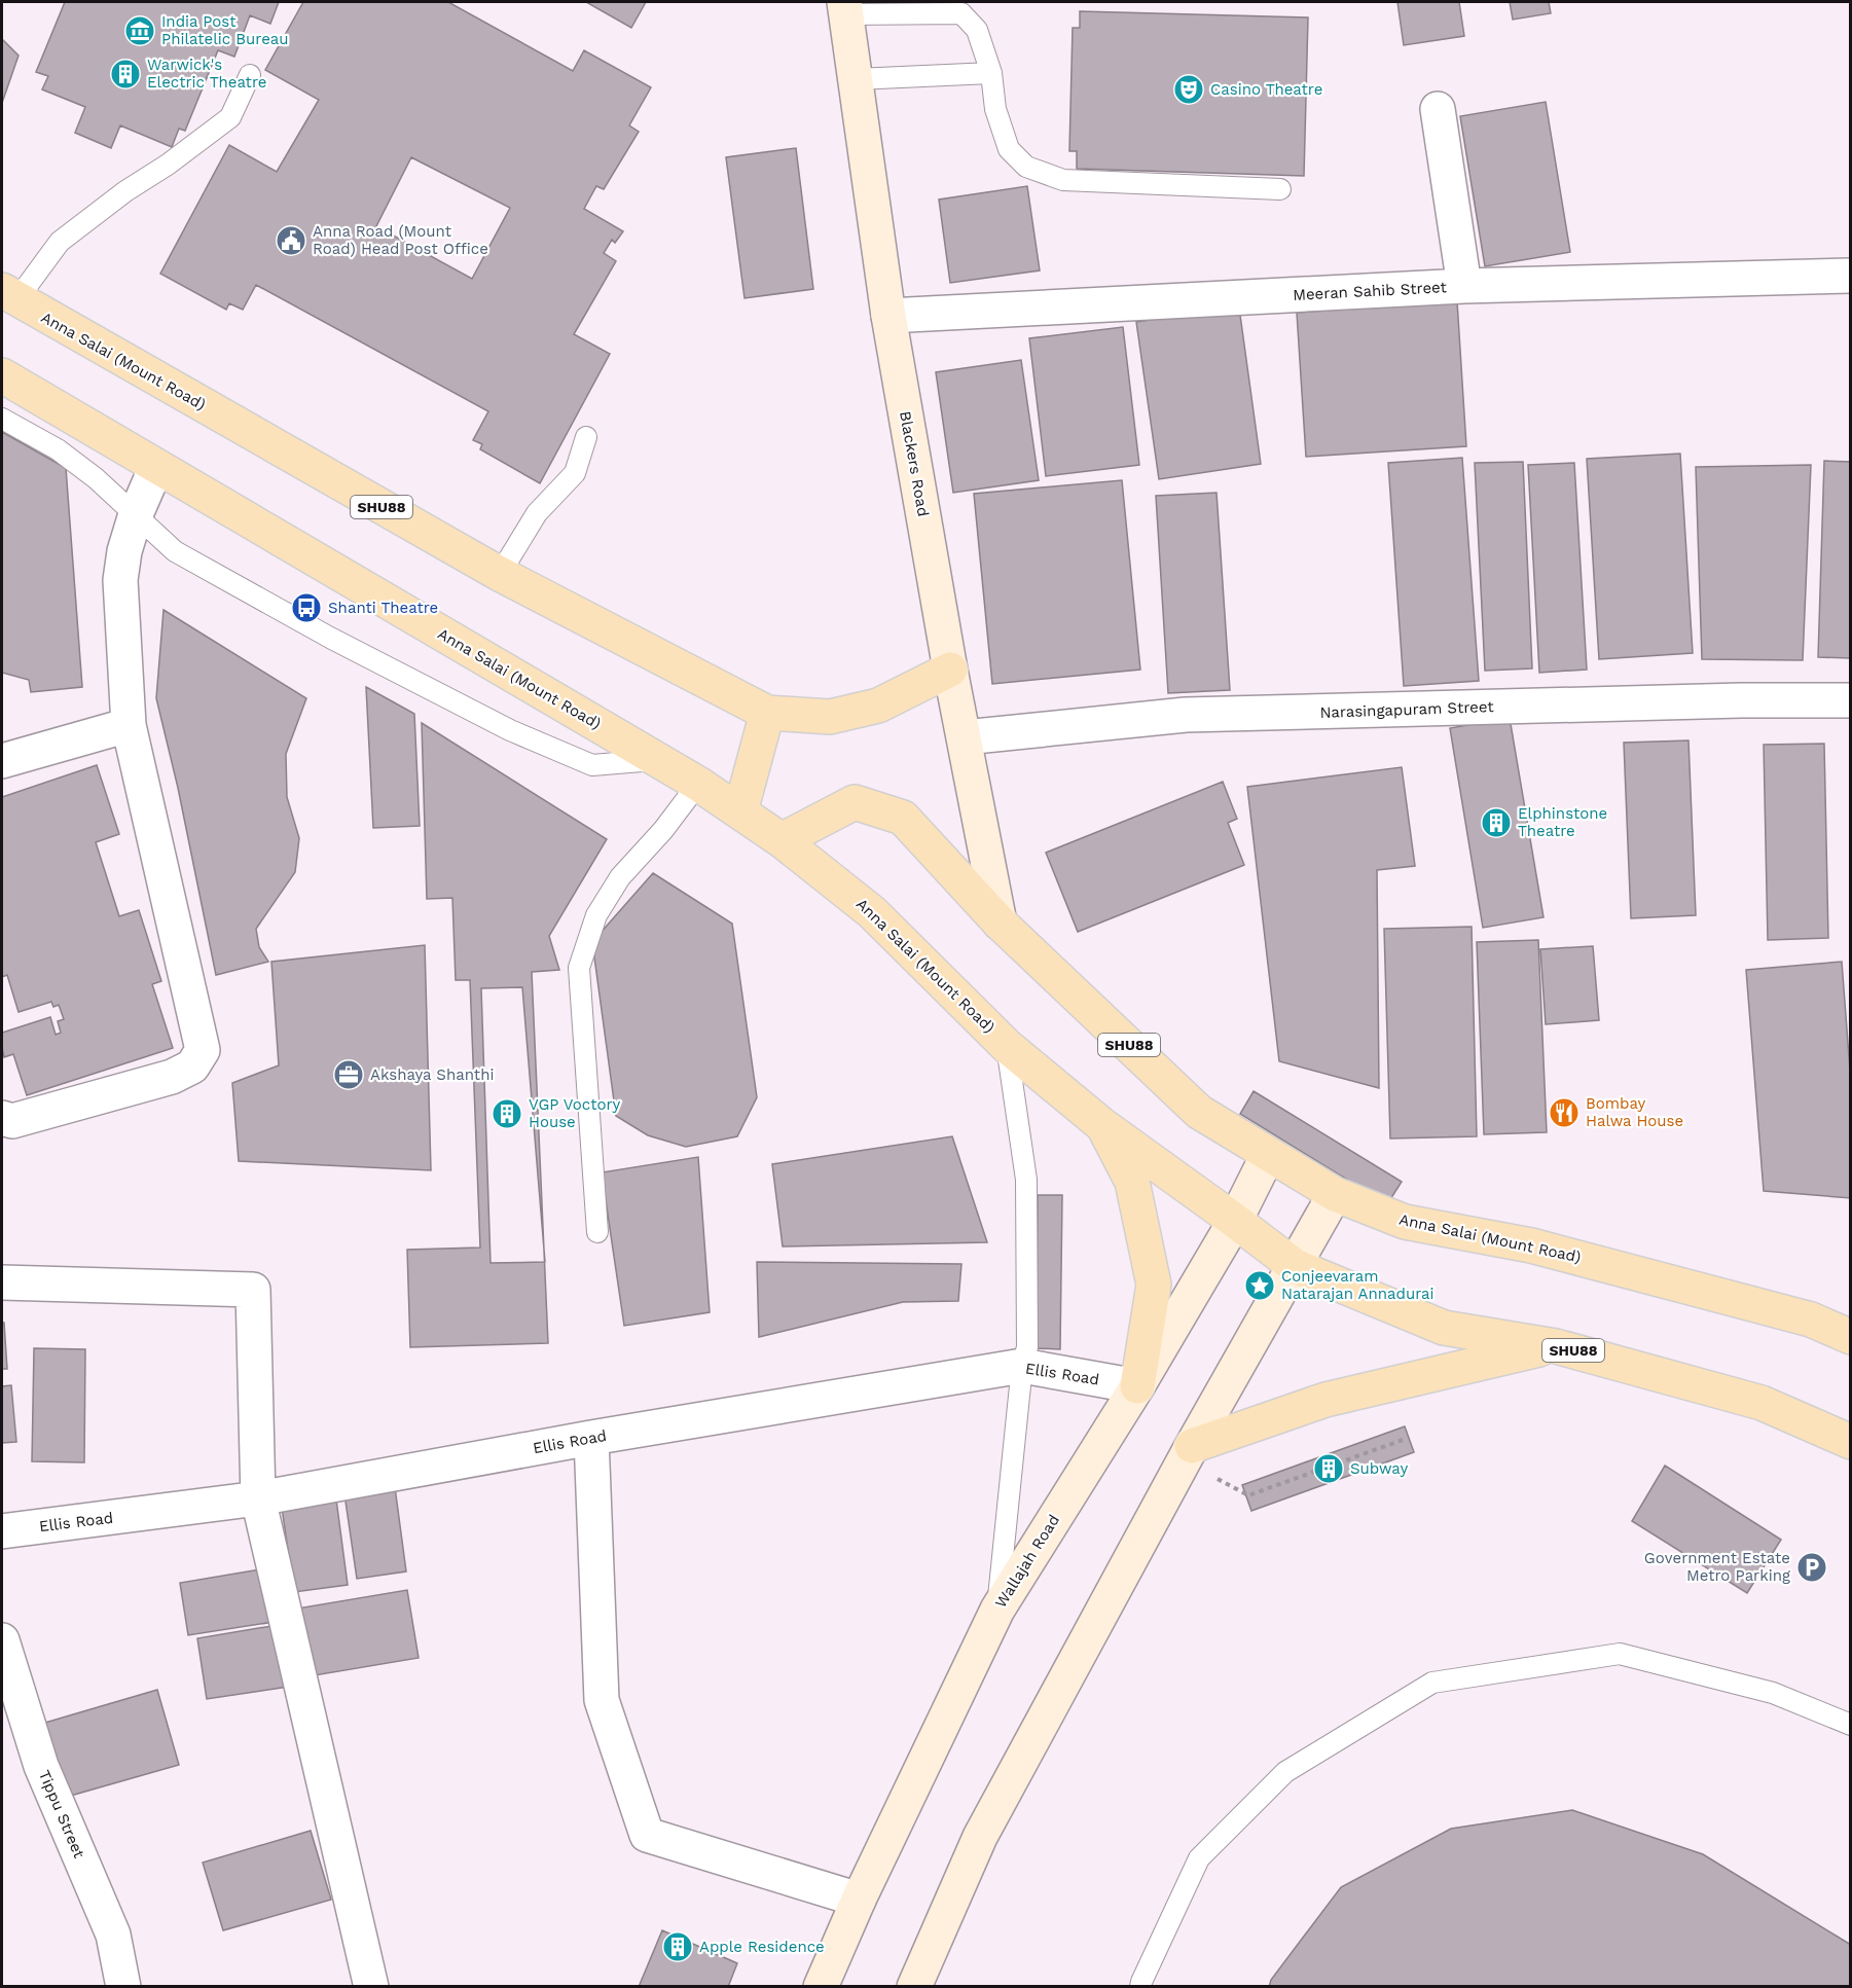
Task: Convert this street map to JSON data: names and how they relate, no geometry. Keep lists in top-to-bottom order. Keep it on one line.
{"streets":{"main road":["Anna Salai (Mount Road)","Blackers Road","SHU88","Wallajah Road"],"street":["Meeran Sahib Street","Narasingapuram Street","Ellis Road","Tippu Street"]},"crossings":[["Meeran Sahib Street","Blackers Road"],["Anna Salai (Mount Road)","Blackers Road"],["Anna Salai (Mount Road)","Wallajah Road"],["Blackers Road","Narasingapuram Street"],["Ellis Road","Wallajah Road"]],"places":{"museum":["India Post Philatelic Bureau"],"building":["Warwick's Electric Theatre","Elphinstone Theatre","VGP Voctory House","Subway","Apple Residence"],"theatre":["Casino Theatre"],"public building":["Anna Road (Mount Road) Head Post Office"],"bus stop":["Shanti Theatre"],"office":["Akshaya Shanthi"],"restaurant":["Bombay Halwa House"],"place":["Conjeevaram Natarajan Annadurai"],"parking":["Government Estate Metro Parking"]}}
